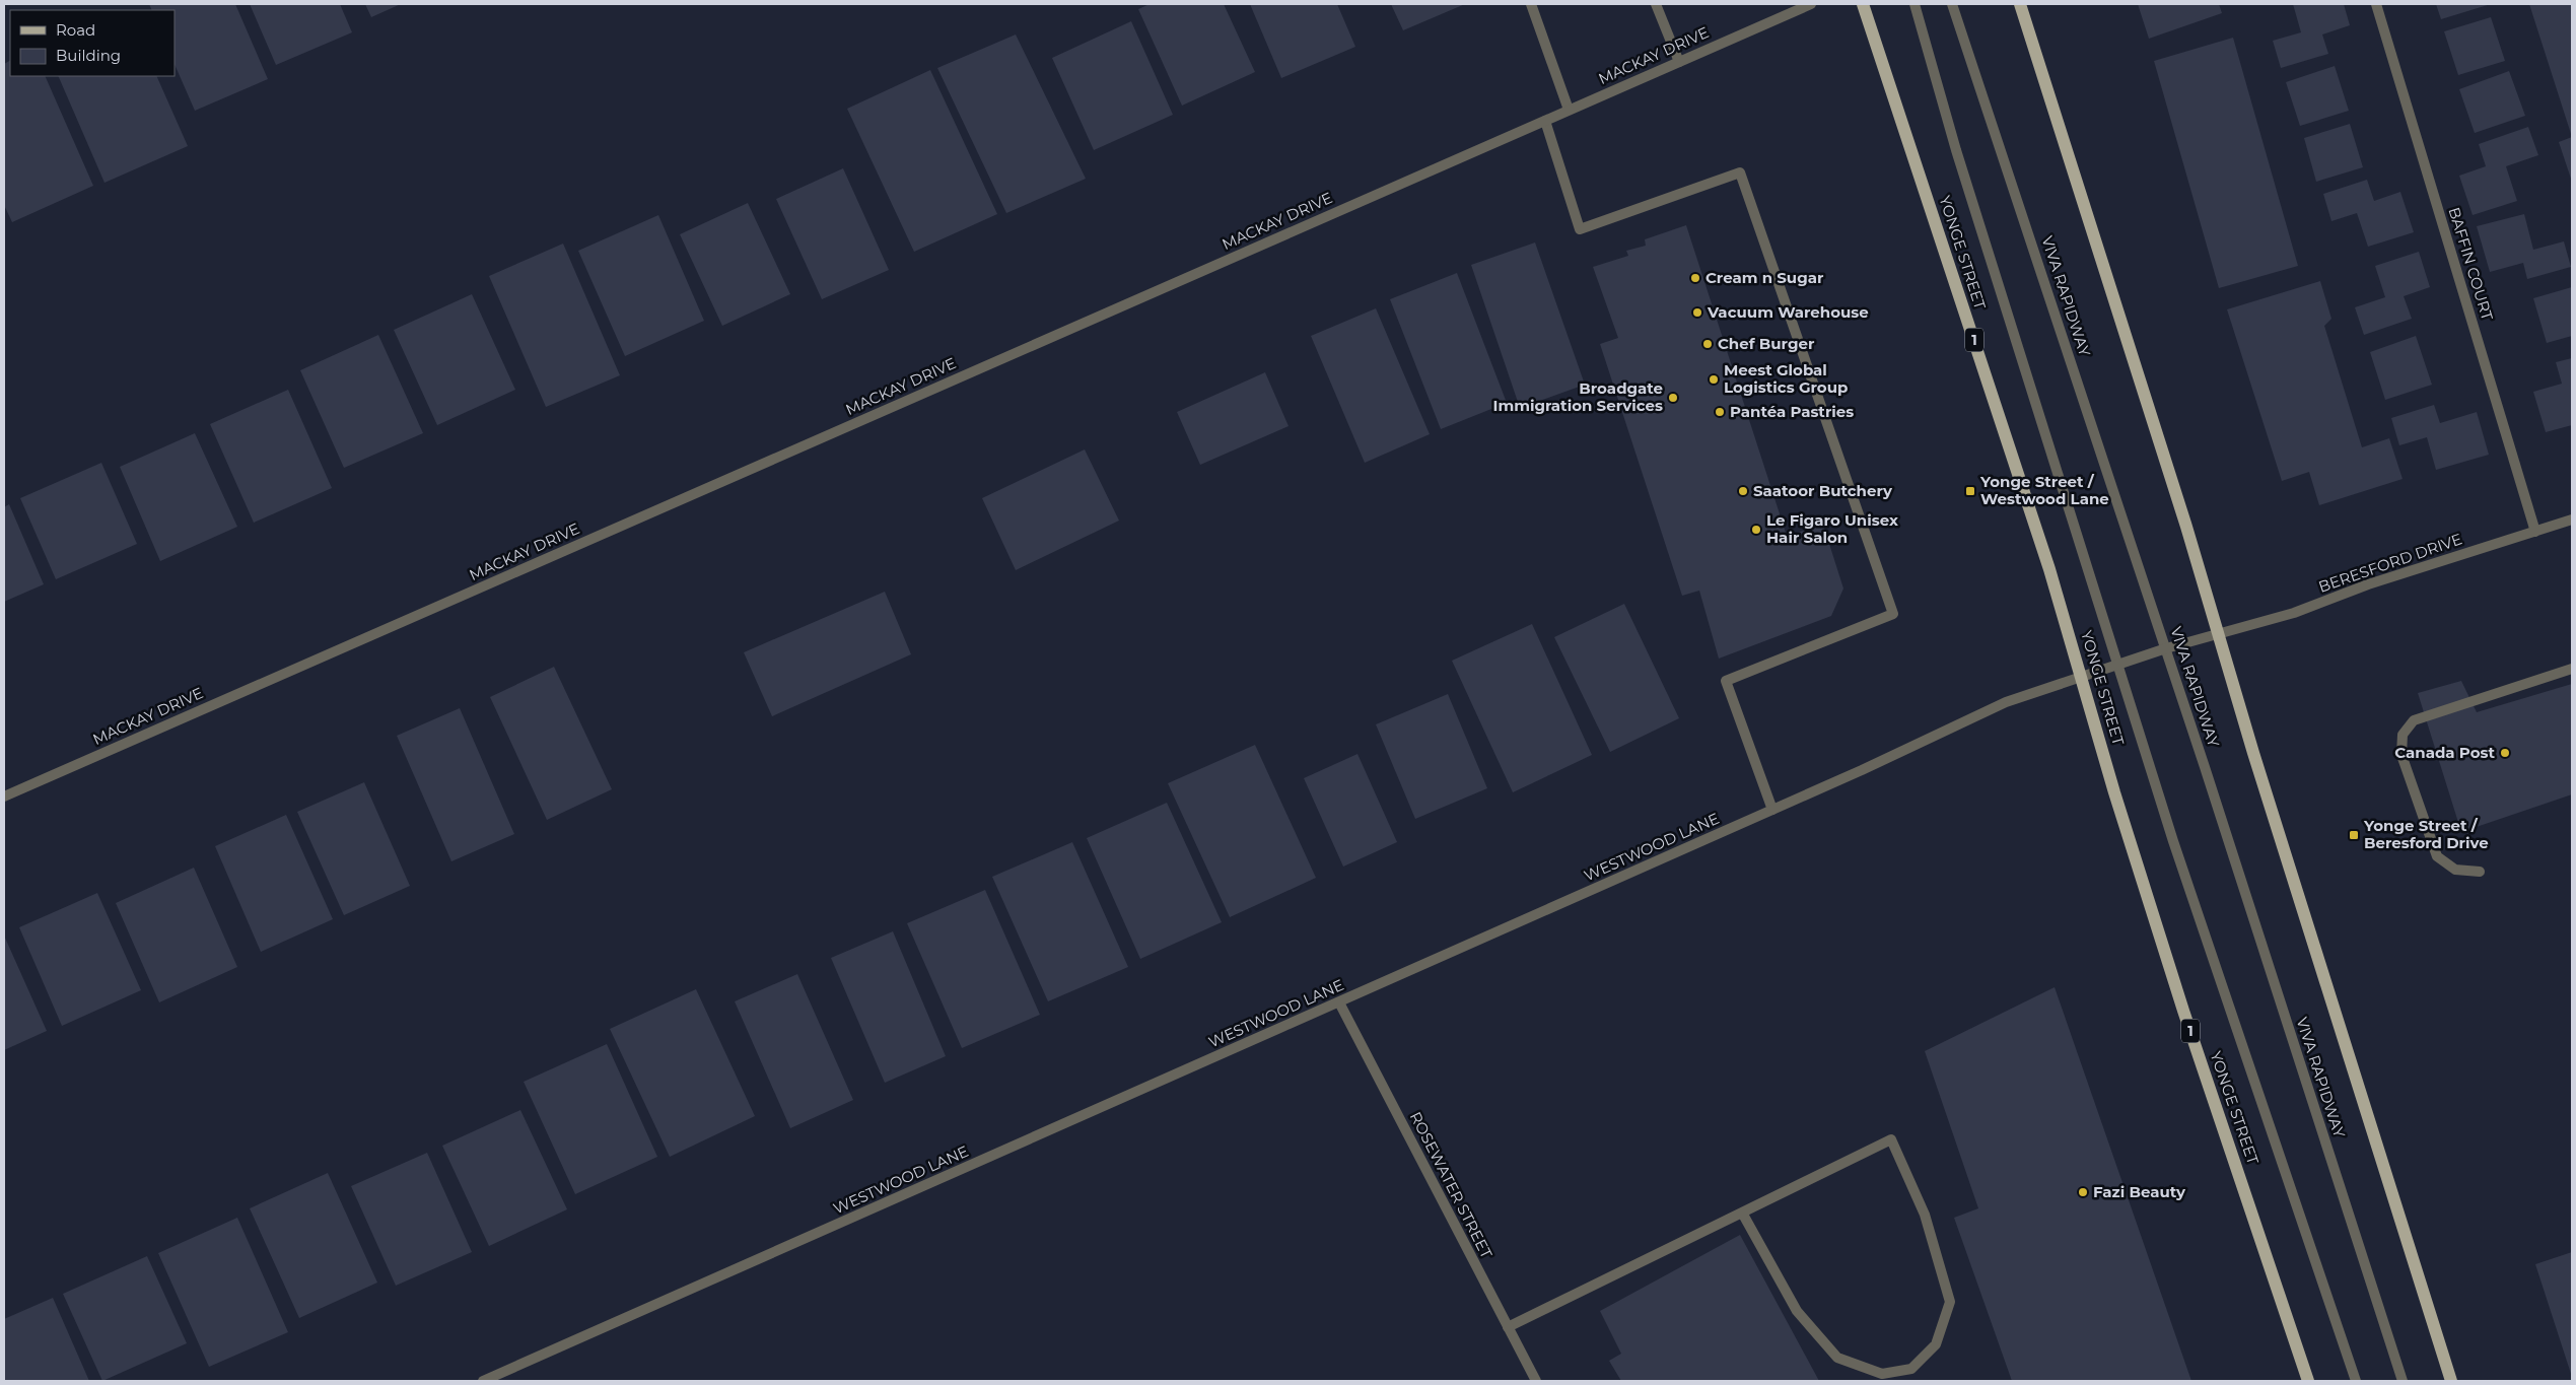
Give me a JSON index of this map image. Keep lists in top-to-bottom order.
{
  "streets": {
    "main road": ["YONGE STREET", "1"],
    "street": [
      "MACKAY DRIVE",
      "BAFFIN COURT",
      "VIVA RAPIDWAY",
      "BERESFORD DRIVE",
      "WESTWOOD LANE",
      "ROSEWATER STREET"
    ]
  },
  "crossings": [
    ["YONGE STREET", "WESTWOOD LANE"],
    ["BAFFIN COURT", "BERESFORD DRIVE"],
    ["VIVA RAPIDWAY", "BERESFORD DRIVE"],
    ["VIVA RAPIDWAY", "WESTWOOD LANE"],
    ["BERESFORD DRIVE", "WESTWOOD LANE"],
    ["WESTWOOD LANE", "ROSEWATER STREET"]
  ],
  "places": {
    "other": [
      "Cream n Sugar",
      "Vacuum Warehouse",
      "Chef Burger",
      "Meest Global Logistics Group",
      "Broadgate Immigration Services",
      "Pantéa Pastries",
      "Saatoor Butchery",
      "Le Figaro Unisex Hair Salon",
      "Canada Post",
      "Fazi Beauty"
    ],
    "transit": ["Yonge Street / Westwood Lane", "Yonge Street / Beresford Drive"]
  },
  "legend": ["Road", "Building"]
}
